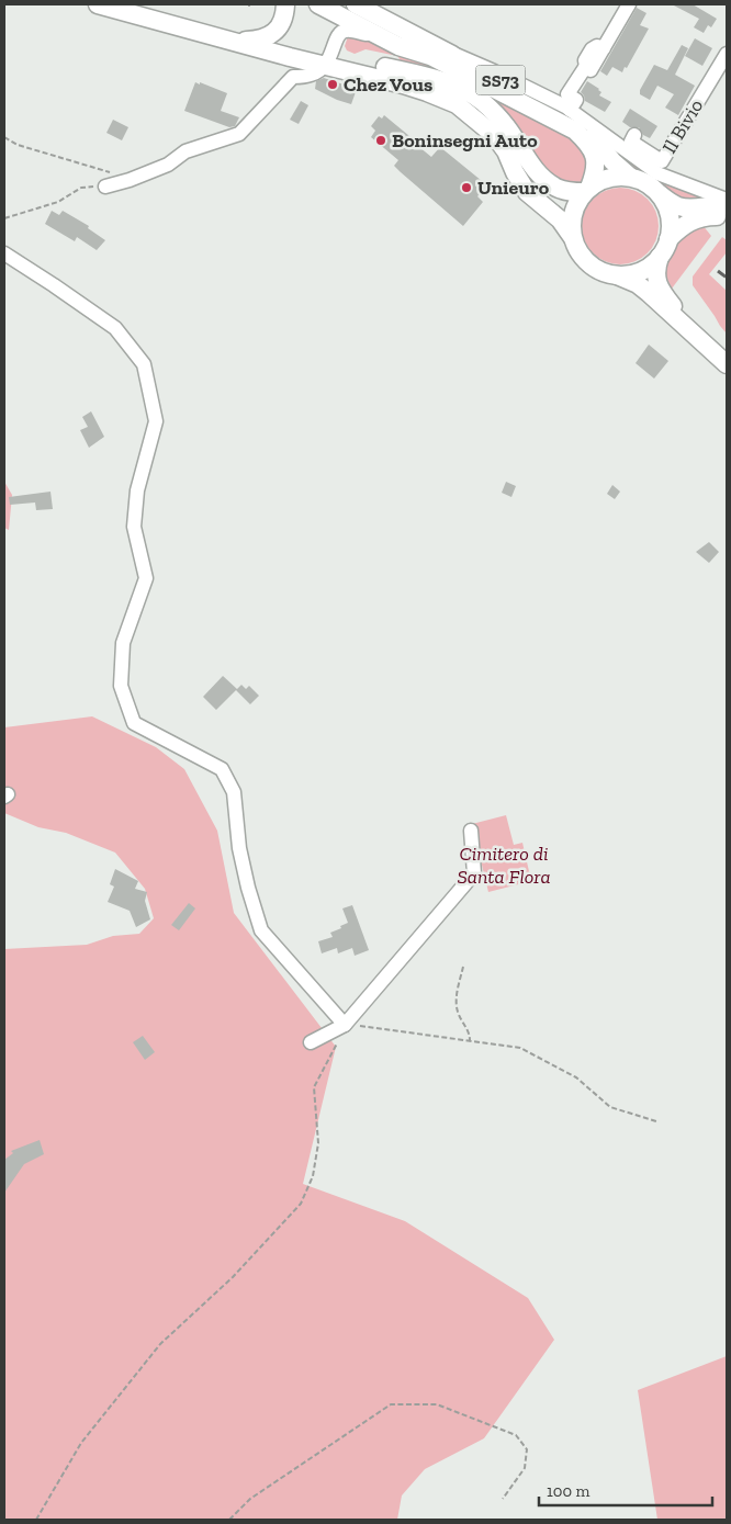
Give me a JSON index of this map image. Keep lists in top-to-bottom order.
{
  "streets": {
    "main road": ["SS73"],
    "street": ["Il Bivio"]
  },
  "parks": ["Cimitero di Santa Flora"],
  "places": ["Chez Vous", "Boninsegni Auto", "Unieuro"],
  "scale_bar": "100 m"
}
